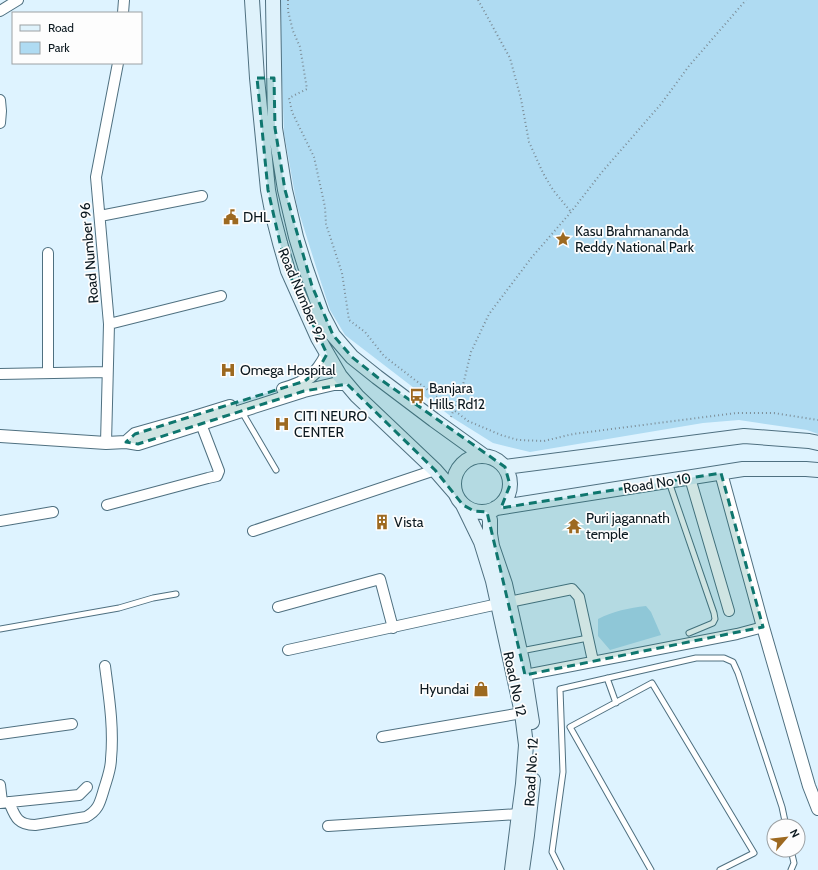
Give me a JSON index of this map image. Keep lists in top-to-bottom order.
{
  "streets": {
    "main road": [
      "Road Number 92",
      "Road No 10",
      "Road No 12",
      "Road No. 12"
    ],
    "street": ["Road Number 96"]
  },
  "crossings": [
    ["Road Number 92", "Road No 10"],
    ["Road Number 92", "Road No 12"],
    ["Road Number 92", "Road No. 12"],
    ["Road No 10", "Road No 12"],
    ["Road No 10", "Road No. 12"],
    ["Road No 12", "Road No. 12"]
  ],
  "places": {
    "public building": ["DHL"],
    "place": ["Kasu Brahmananda Reddy National Park"],
    "hospital": ["Omega Hospital", "CITI NEURO CENTER"],
    "bus stop": ["Banjara Hills Rd12"],
    "building": ["Vista"],
    "temple": ["Puri jagannath temple"],
    "shop": ["Hyundai"]
  },
  "legend": ["Road", "Park"],
  "north": "top right"
}
